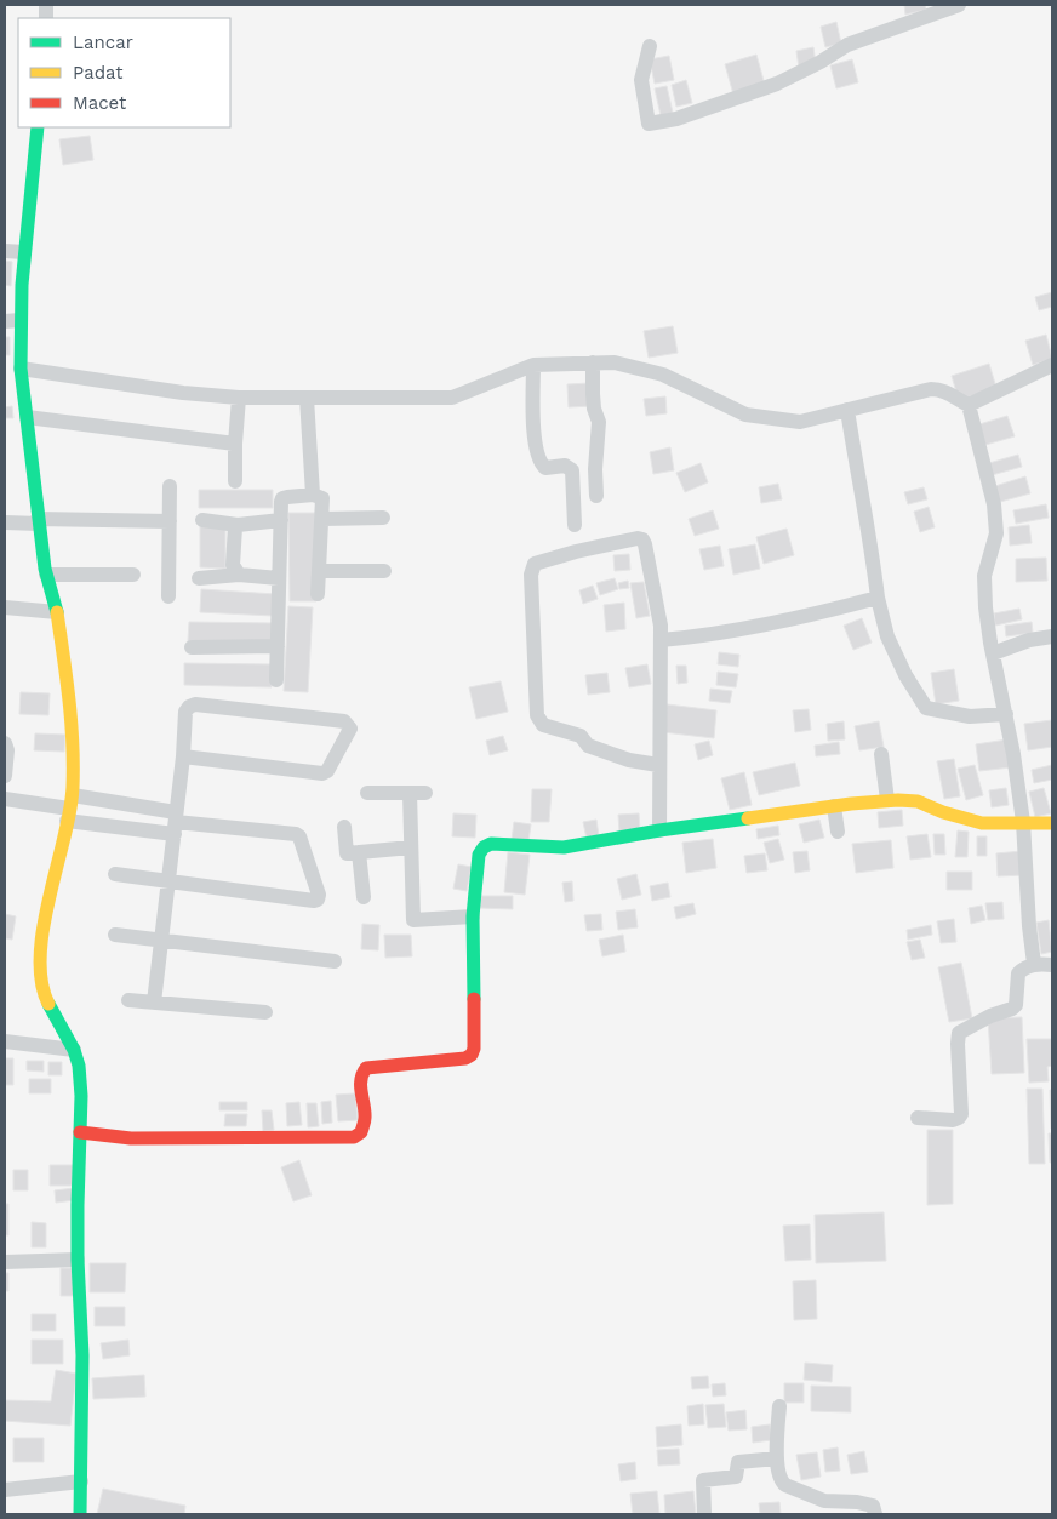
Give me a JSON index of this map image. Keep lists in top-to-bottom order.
{
  "legend": ["Lancar", "Padat", "Macet"]
}
